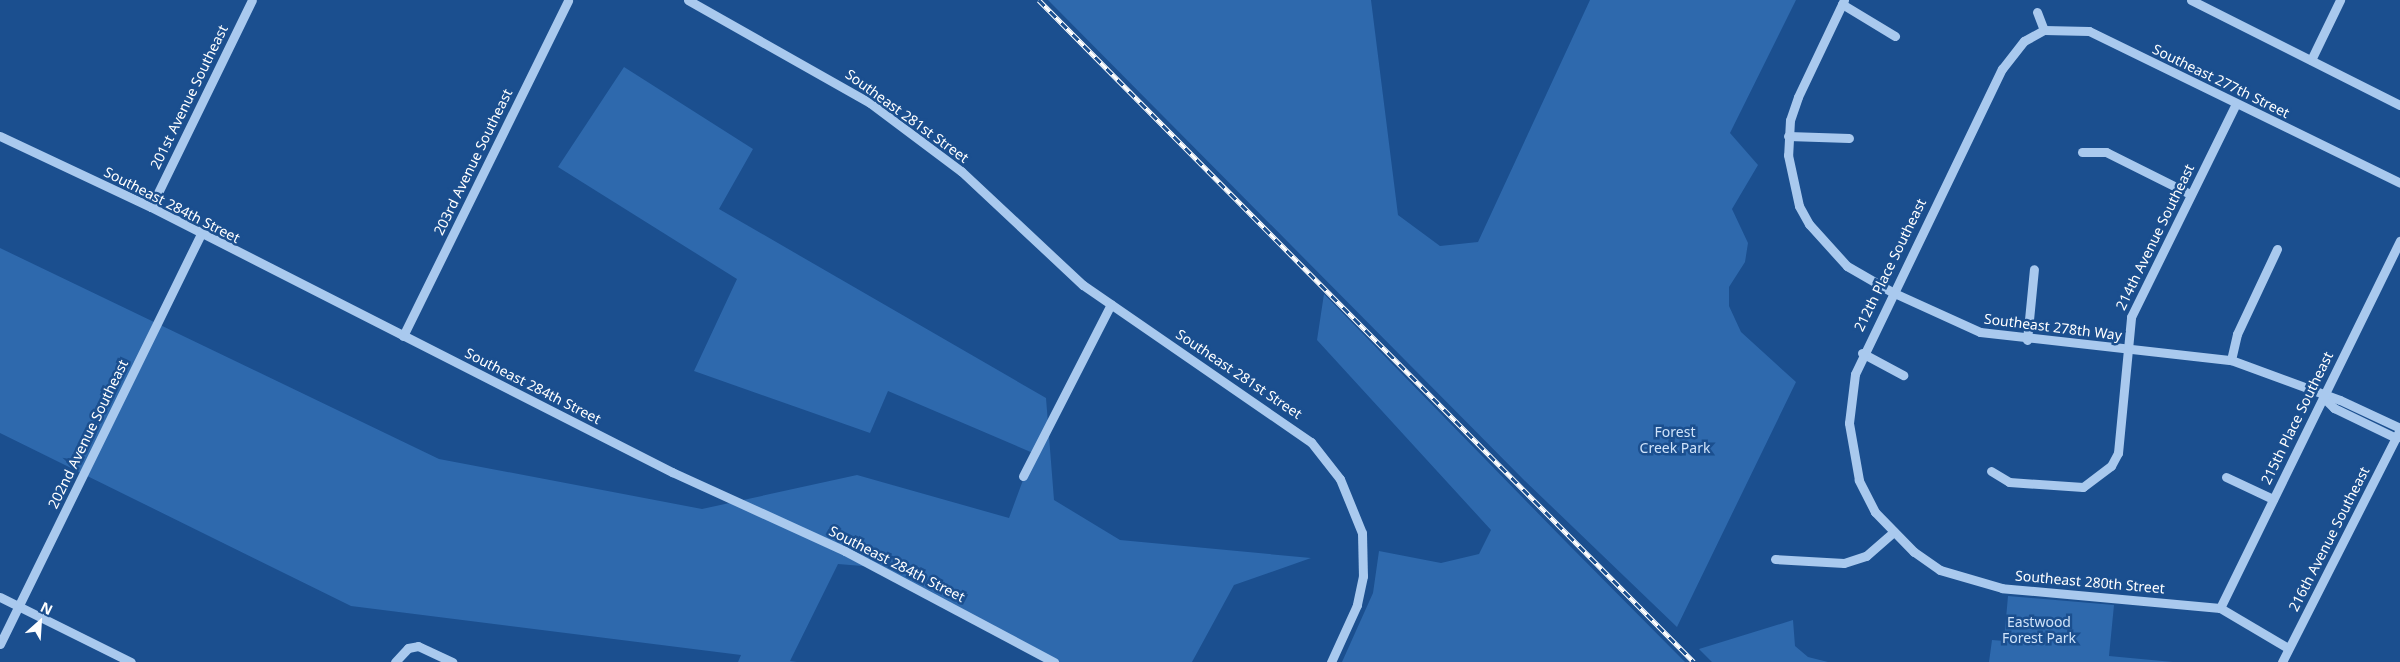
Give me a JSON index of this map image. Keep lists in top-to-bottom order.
{
  "streets": {
    "street": [
      "Southeast 277th Street",
      "201st Avenue Southeast",
      "Southeast 281st Street",
      "203rd Avenue Southeast",
      "Southeast 284th Street",
      "214th Avenue Southeast",
      "212th Place Southeast",
      "Southeast 278th Way",
      "215th Place Southeast",
      "202nd Avenue Southeast",
      "216th Avenue Southeast",
      "Southeast 280th Street"
    ]
  },
  "crossings": [
    ["Southeast 277th Street", "214th Avenue Southeast"],
    ["Southeast 277th Street", "212th Place Southeast"],
    ["201st Avenue Southeast", "Southeast 284th Street"],
    ["203rd Avenue Southeast", "Southeast 284th Street"],
    ["Southeast 284th Street", "202nd Avenue Southeast"],
    ["214th Avenue Southeast", "Southeast 278th Way"],
    ["212th Place Southeast", "Southeast 278th Way"],
    ["212th Place Southeast", "Southeast 280th Street"],
    ["Southeast 278th Way", "215th Place Southeast"],
    ["Southeast 278th Way", "216th Avenue Southeast"],
    ["215th Place Southeast", "Southeast 280th Street"],
    ["216th Avenue Southeast", "Southeast 280th Street"]
  ],
  "parks": ["Forest Creek Park", "Eastwood Forest Park"],
  "north": "top right"
}
